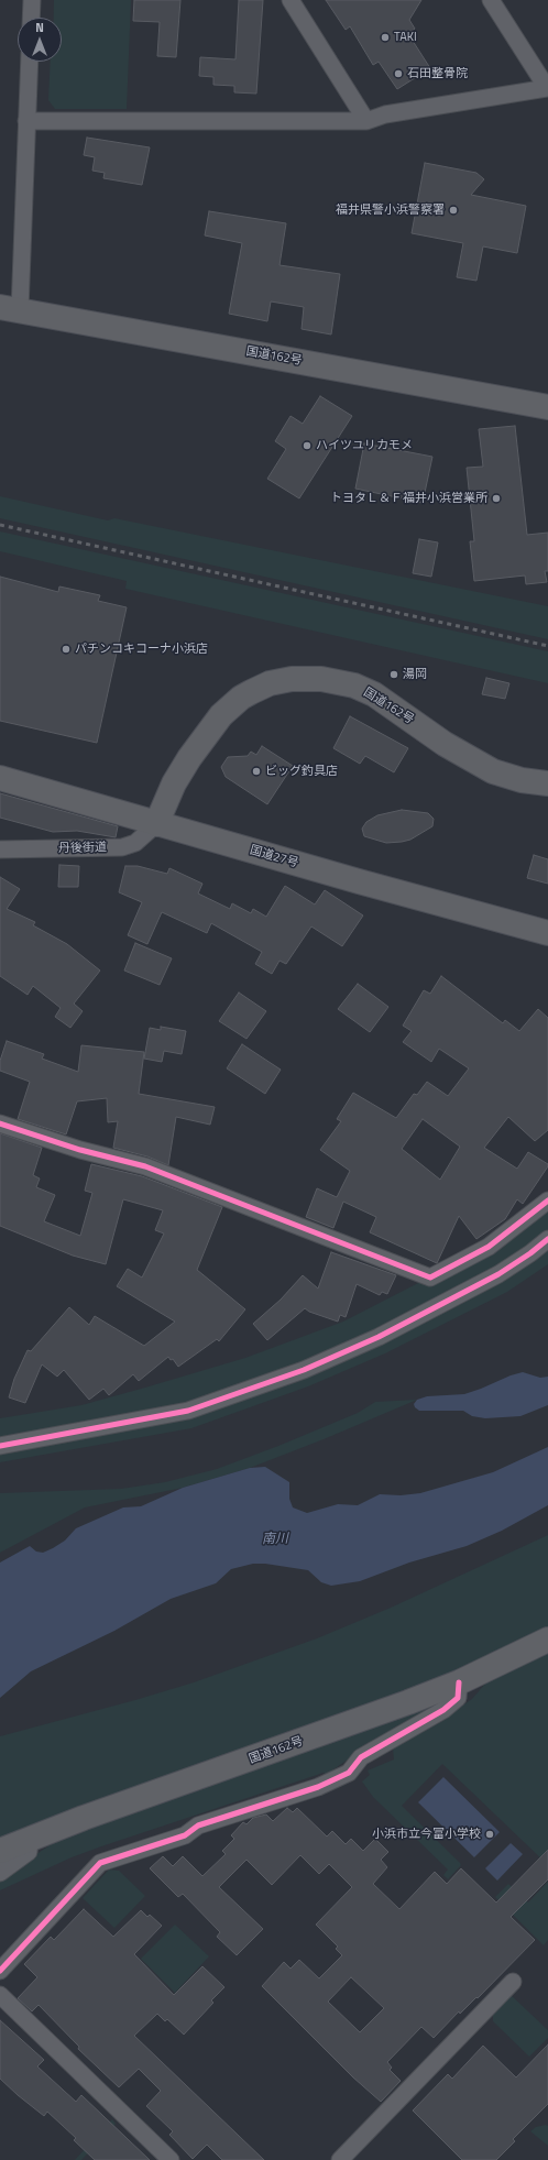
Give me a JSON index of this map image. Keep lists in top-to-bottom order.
{
  "streets": {
    "highway": ["国道162号", "国道27号"],
    "street": ["丹後街道"]
  },
  "crossings": [
    ["国道162号", "丹後街道"],
    ["国道162号", "国道27号"],
    ["丹後街道", "国道27号"]
  ],
  "water": ["南川"],
  "places": [
    "TAKI",
    "石田整骨院",
    "福井県警小浜警察署",
    "ハイツユリカモメ",
    "トヨタＬ＆Ｆ福井小浜営業所",
    "パチンコキコーナ小浜店",
    "湯岡",
    "ビッグ釣具店",
    "小浜市立今富小学校"
  ],
  "north": "top"
}
